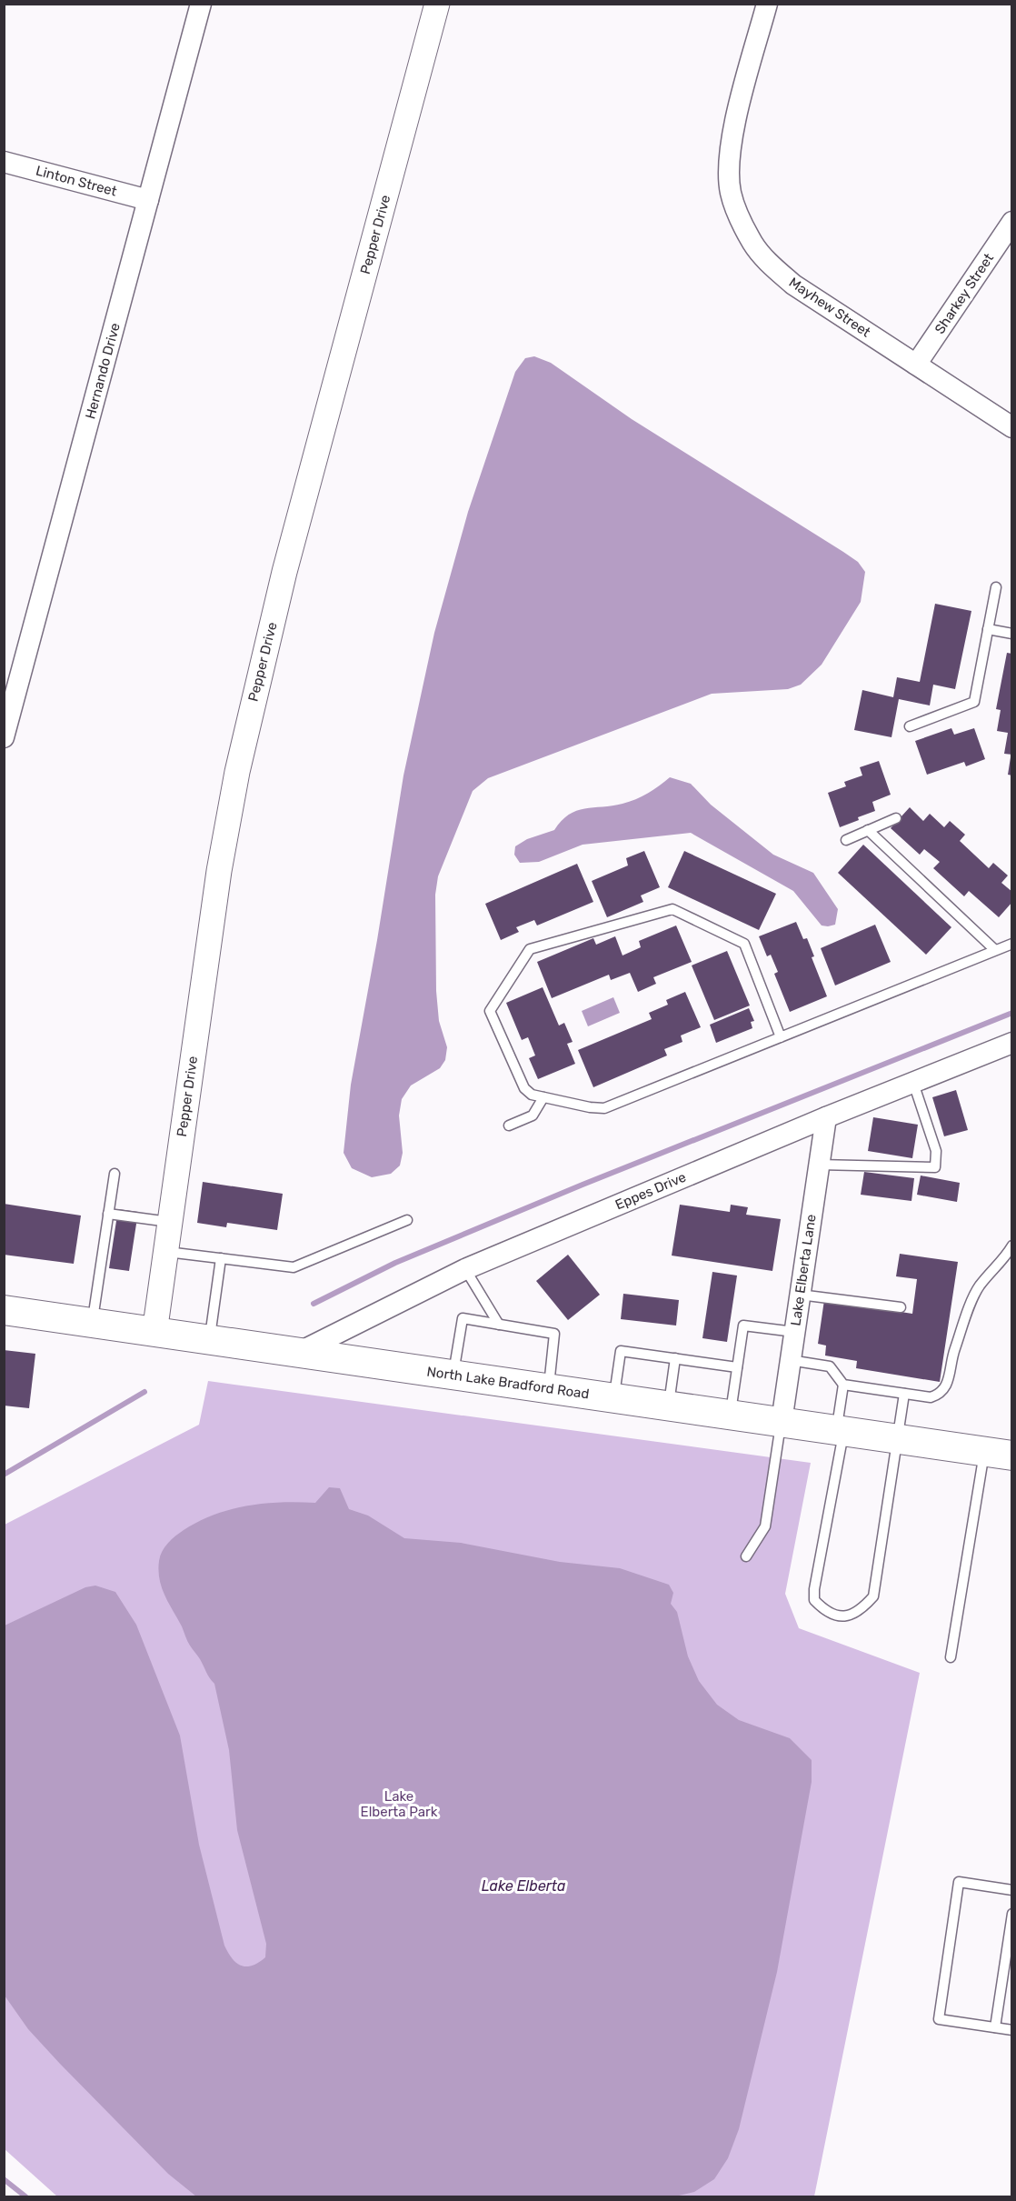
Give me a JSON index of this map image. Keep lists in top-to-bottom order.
{
  "streets": {
    "main road": ["North Lake Bradford Road"],
    "street": [
      "Linton Street",
      "Pepper Drive",
      "Sharkey Street",
      "Mayhew Street",
      "Hernando Drive",
      "Eppes Drive",
      "Lake Elberta Lane"
    ]
  },
  "crossings": [
    ["Linton Street", "Hernando Drive"],
    ["Pepper Drive", "North Lake Bradford Road"],
    ["Sharkey Street", "Mayhew Street"],
    ["Eppes Drive", "Lake Elberta Lane"],
    ["Eppes Drive", "North Lake Bradford Road"],
    ["Lake Elberta Lane", "North Lake Bradford Road"]
  ],
  "water": ["Lake Elberta"],
  "parks": ["Lake Elberta Park"]
}
